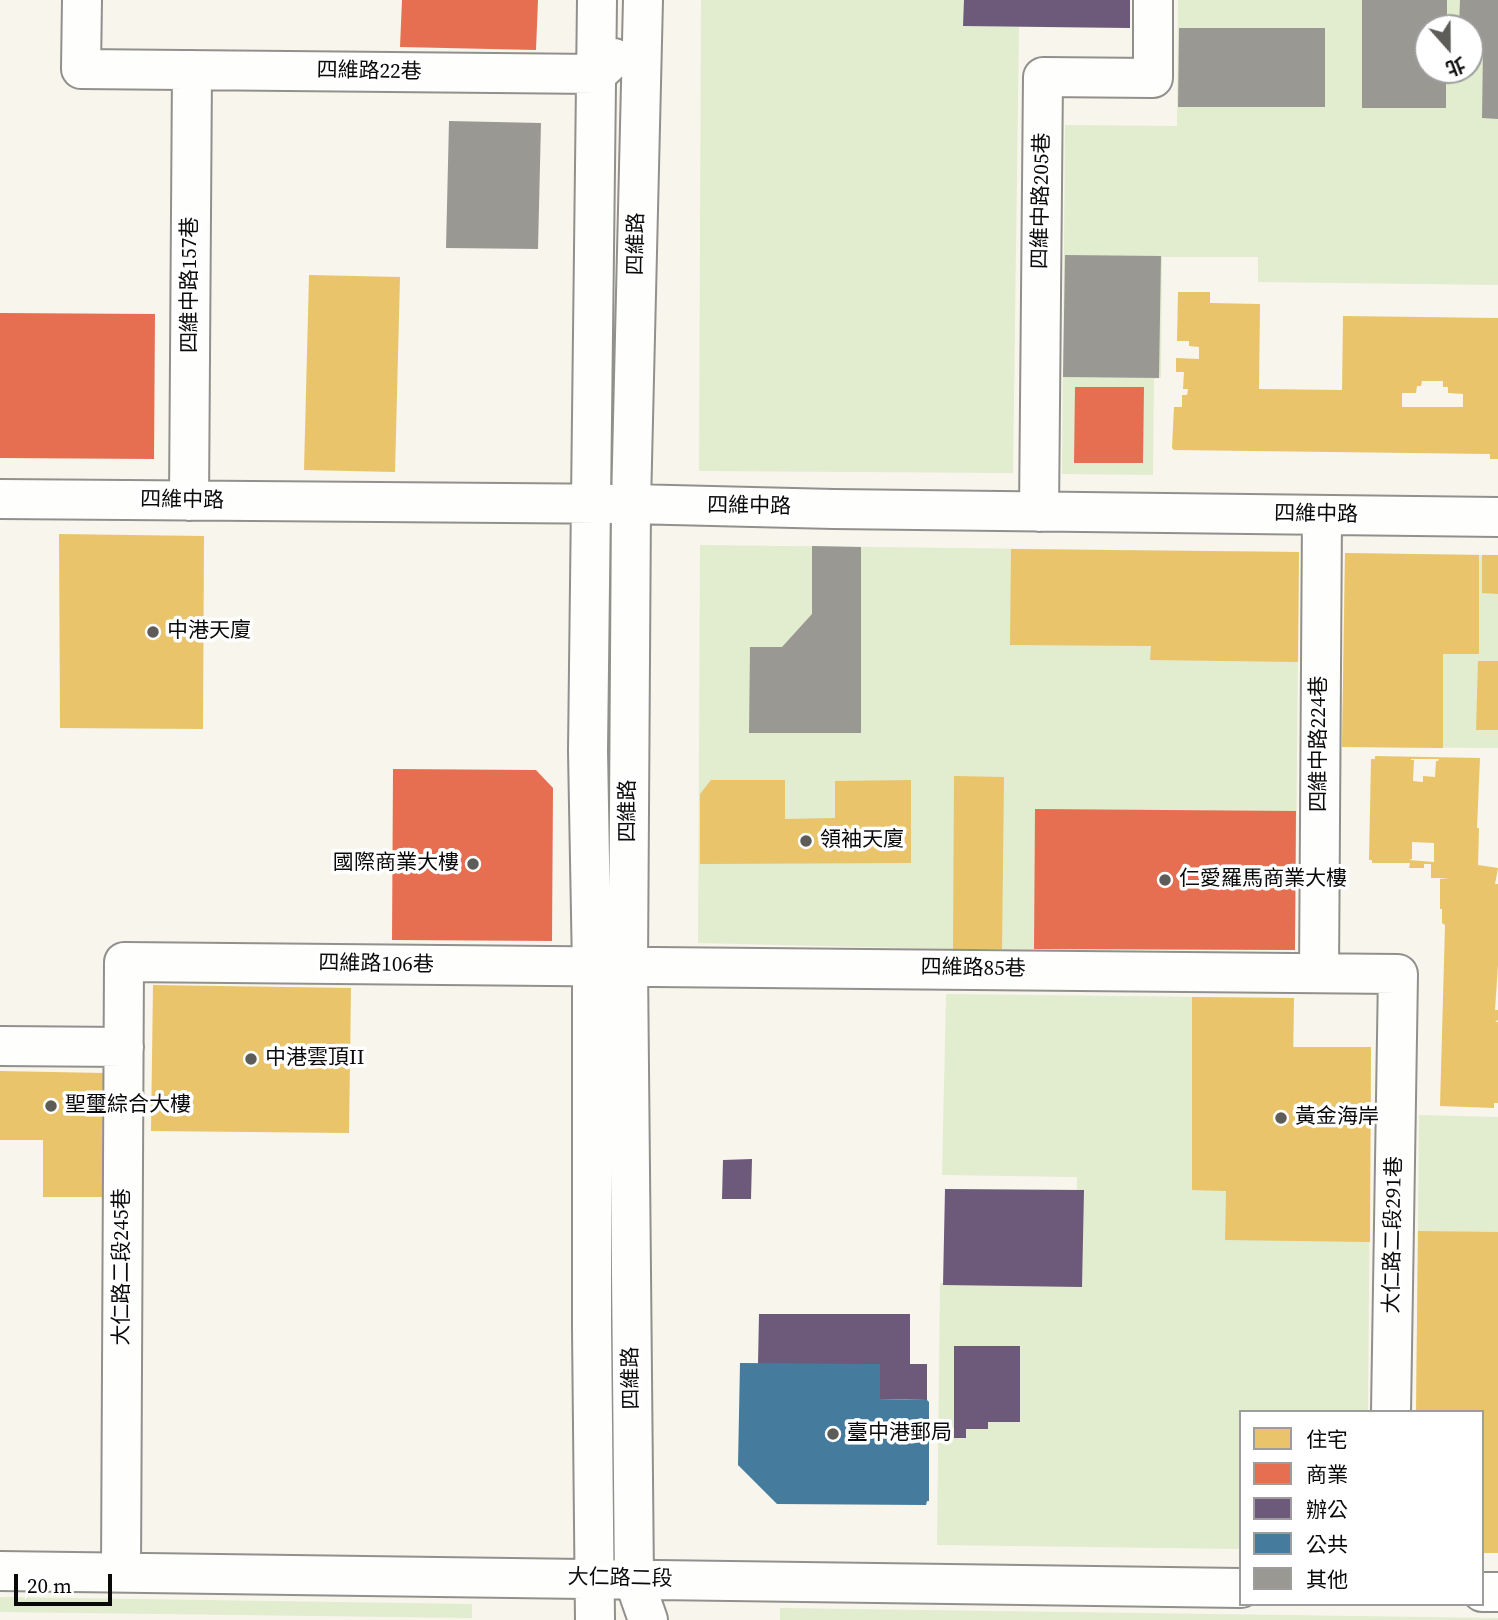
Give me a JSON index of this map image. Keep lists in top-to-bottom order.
{
  "streets": {
    "street": [
      "四維路22巷",
      "四維中路205巷",
      "四維路",
      "四維中路157巷",
      "四維中路",
      "四維中路224巷",
      "四維路106巷",
      "四維路85巷",
      "大仁路二段291巷",
      "大仁路二段245巷",
      "大仁路二段"
    ]
  },
  "crossings": [
    ["四維路22巷", "四維路"],
    ["四維路22巷", "四維中路157巷"],
    ["四維中路205巷", "四維中路"],
    ["四維路", "四維中路"],
    ["四維路", "四維路106巷"],
    ["四維路", "四維路85巷"],
    ["四維路", "大仁路二段"],
    ["四維中路157巷", "四維中路"],
    ["四維中路", "四維中路224巷"],
    ["四維中路224巷", "四維路85巷"],
    ["四維路106巷", "四維路85巷"],
    ["四維路106巷", "大仁路二段245巷"],
    ["四維路85巷", "大仁路二段291巷"],
    ["大仁路二段245巷", "大仁路二段"]
  ],
  "places": [
    "中港天廈",
    "領袖天廈",
    "國際商業大樓",
    "仁愛羅馬商業大樓",
    "中港雲頂II",
    "聖璽綜合大樓",
    "黃金海岸",
    "臺中港郵局"
  ],
  "legend": [
    "住宅",
    "商業",
    "辦公",
    "公共",
    "其他"
  ],
  "scale_bar": "20 m",
  "north": "bottom"
}
